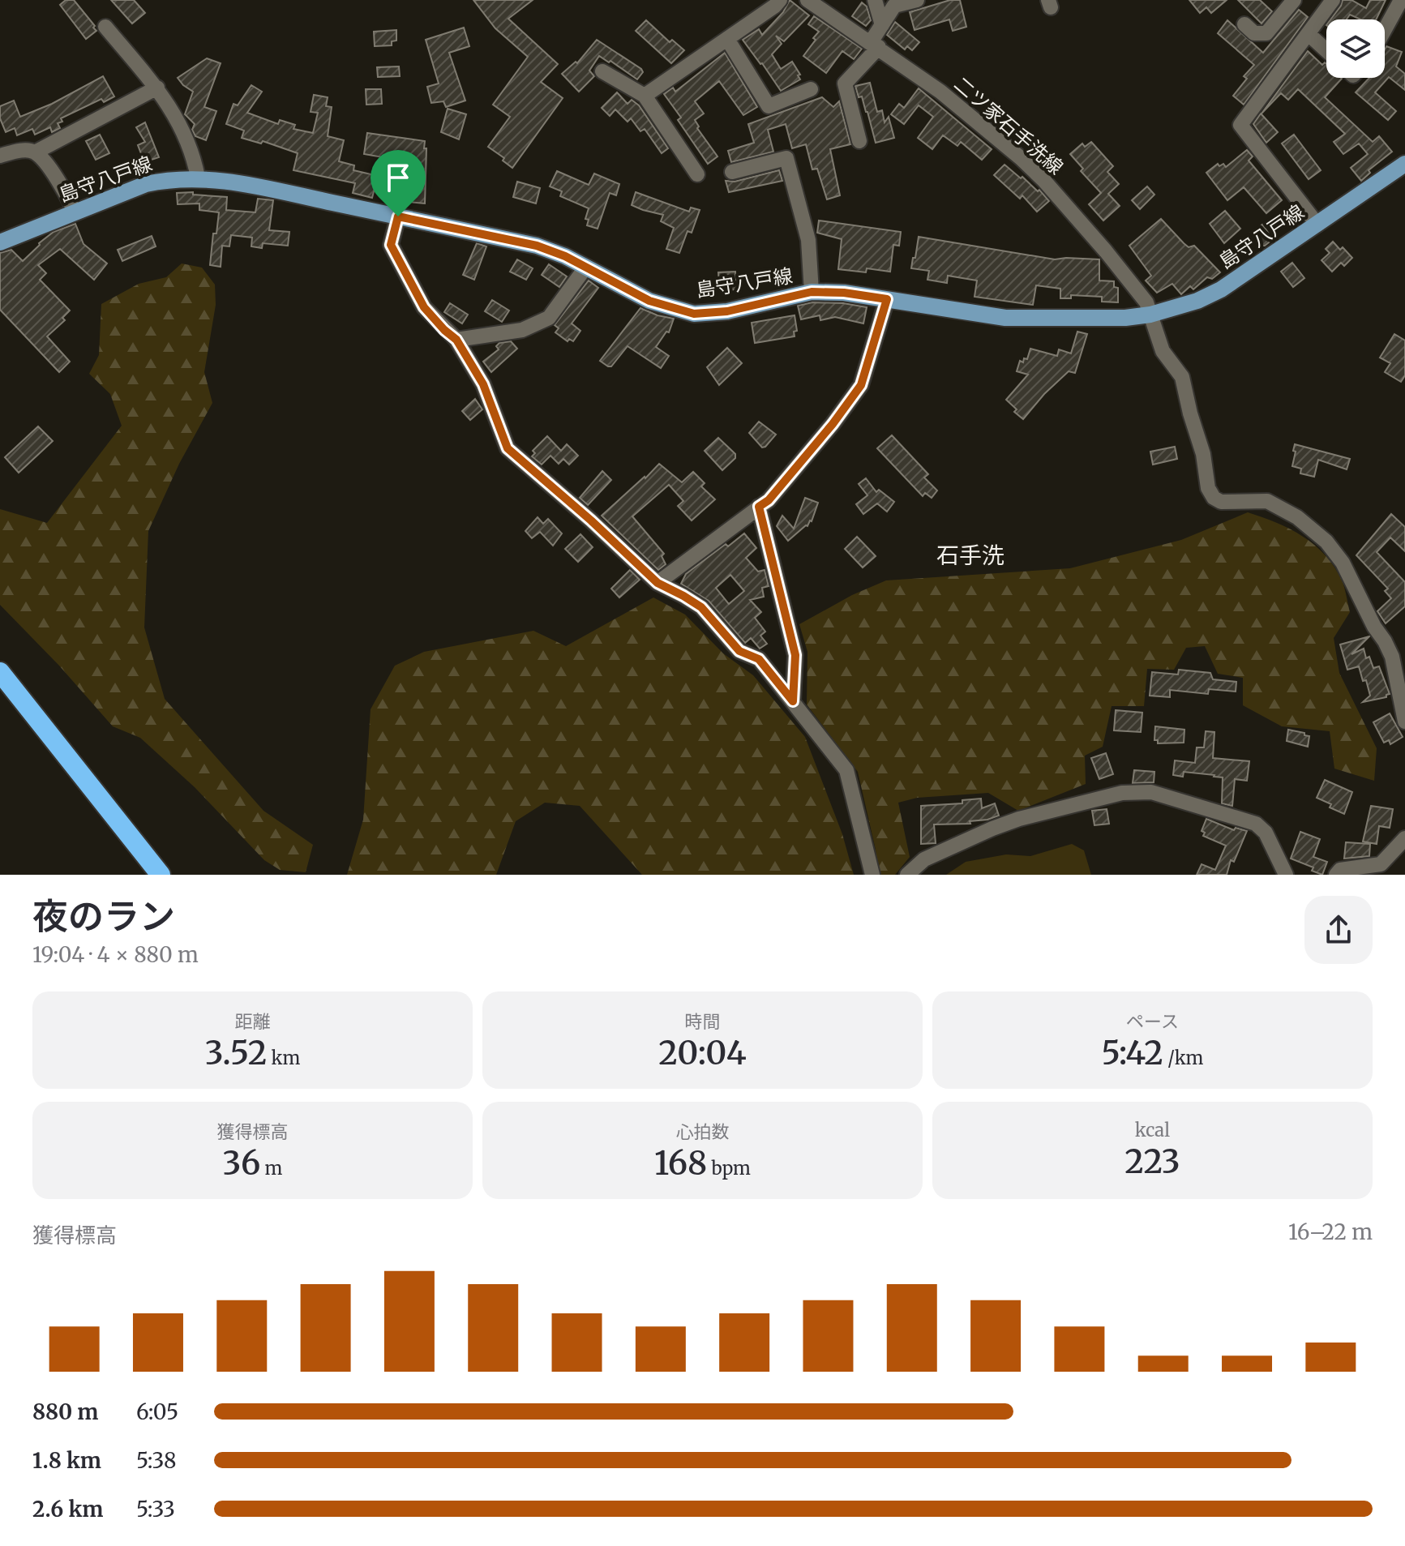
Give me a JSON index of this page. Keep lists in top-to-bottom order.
{
  "streets": {
    "main road": ["島守八戸線"],
    "street": ["二ツ家石手洗線"]
  },
  "crossings": [
    ["二ツ家石手洗線", "島守八戸線"]
  ],
  "districts": ["石手洗"],
  "page": {
    "heading": ["夜のラン", "19:04 · 4 × 880 m"],
    "stats": [
      ["距離", "3.52 km"],
      ["時間", "20:04"],
      ["ペース", "5:42 /km"],
      ["獲得標高", "36 m"],
      ["心拍数", "168 bpm"],
      ["kcal", "223"]
    ],
    "chart": ["獲得標高", "16–22 m"],
    "list": [
      {
        "name": "880 m",
        "note": "6:05"
      },
      {
        "name": "1.8 km",
        "note": "5:38"
      },
      {
        "name": "2.6 km",
        "note": "5:33"
      }
    ]
  }
}
